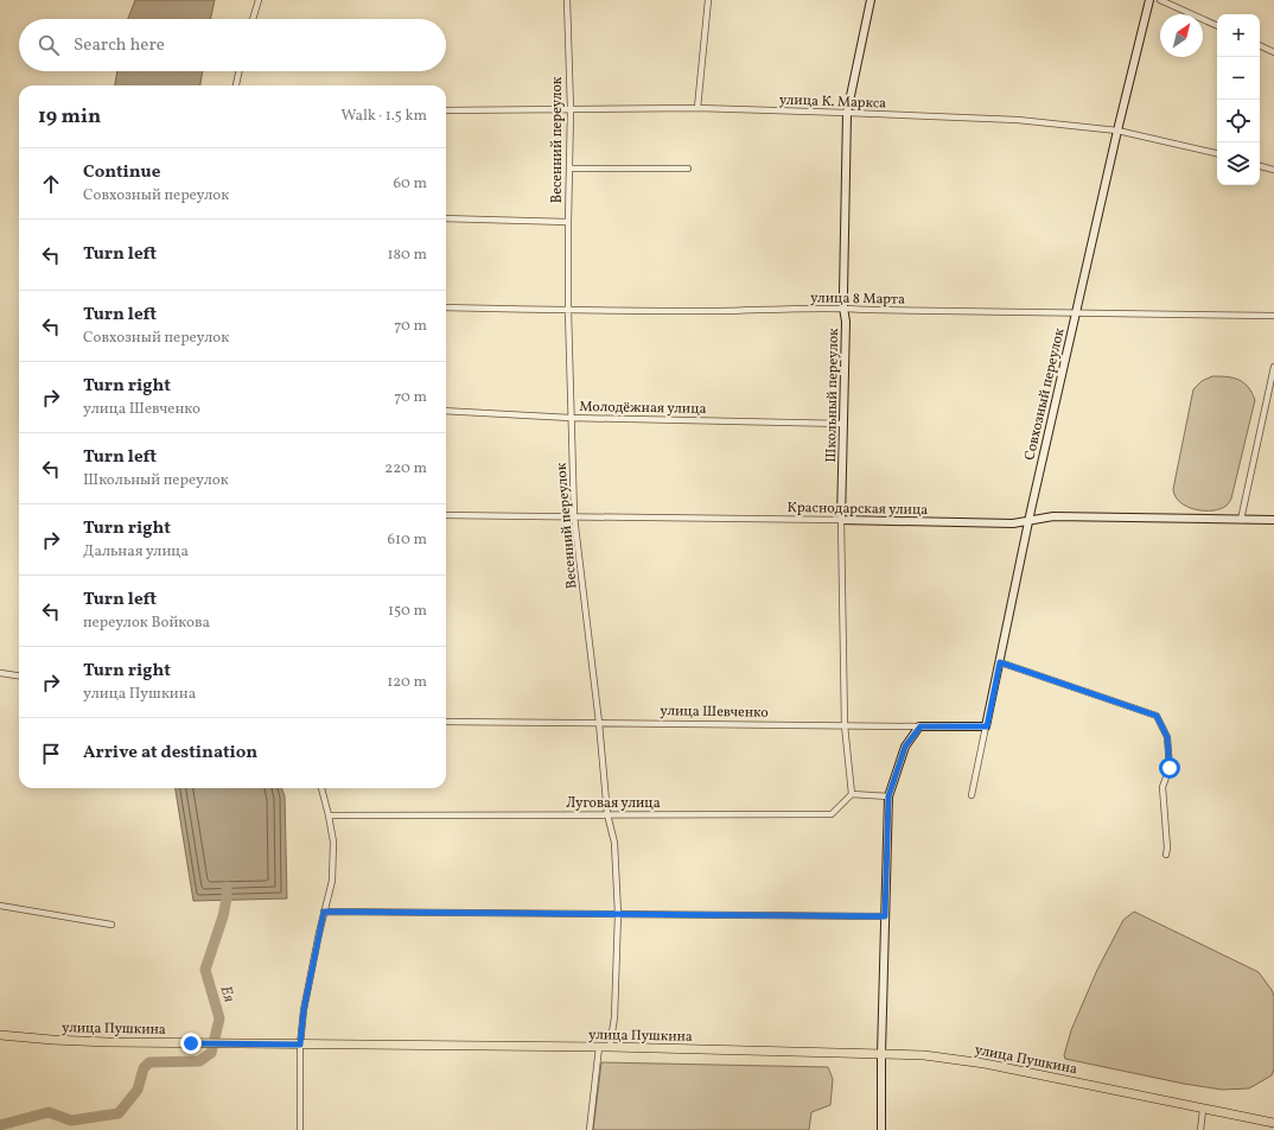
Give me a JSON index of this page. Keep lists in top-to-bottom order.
{
  "streets": {
    "main road": ["улица Пушкина"],
    "street": [
      "улица К. Маркса",
      "Весенний переулок",
      "улица 8 Марта",
      "Совхозный переулок",
      "Школьный переулок",
      "Молодёжная улица",
      "Краснодарская улица",
      "улица Шевченко",
      "Луговая улица"
    ]
  },
  "crossings": [
    ["улица К. Маркса", "Весенний переулок"],
    ["улица К. Маркса", "Совхозный переулок"],
    ["улица К. Маркса", "Школьный переулок"],
    ["Весенний переулок", "улица 8 Марта"],
    ["Весенний переулок", "Молодёжная улица"],
    ["Весенний переулок", "Краснодарская улица"],
    ["Весенний переулок", "улица Шевченко"],
    ["Весенний переулок", "Луговая улица"],
    ["Весенний переулок", "улица Пушкина"],
    ["улица 8 Марта", "Совхозный переулок"],
    ["улица 8 Марта", "Школьный переулок"],
    ["Совхозный переулок", "Краснодарская улица"],
    ["Совхозный переулок", "улица Шевченко"],
    ["Школьный переулок", "Молодёжная улица"],
    ["Школьный переулок", "Краснодарская улица"],
    ["Школьный переулок", "улица Шевченко"],
    ["Школьный переулок", "Луговая улица"]
  ],
  "water": ["Ея"],
  "north": "top right",
  "page": {
    "map_buttons": ["+", "−"],
    "search": "Search here",
    "heading": ["19 min", "Walk · 1.5 km"],
    "list": [
      ["Continue", "Совхозный переулок", "60 m"],
      ["Turn left", "180 m"],
      ["Turn left", "Совхозный переулок", "70 m"],
      ["Turn right", "улица Шевченко", "70 m"],
      ["Turn left", "Школьный переулок", "220 m"],
      ["Turn right", "Дальная улица", "610 m"],
      ["Turn left", "переулок Войкова", "150 m"],
      ["Turn right", "улица Пушкина", "120 m"],
      "Arrive at destination"
    ]
  }
}
